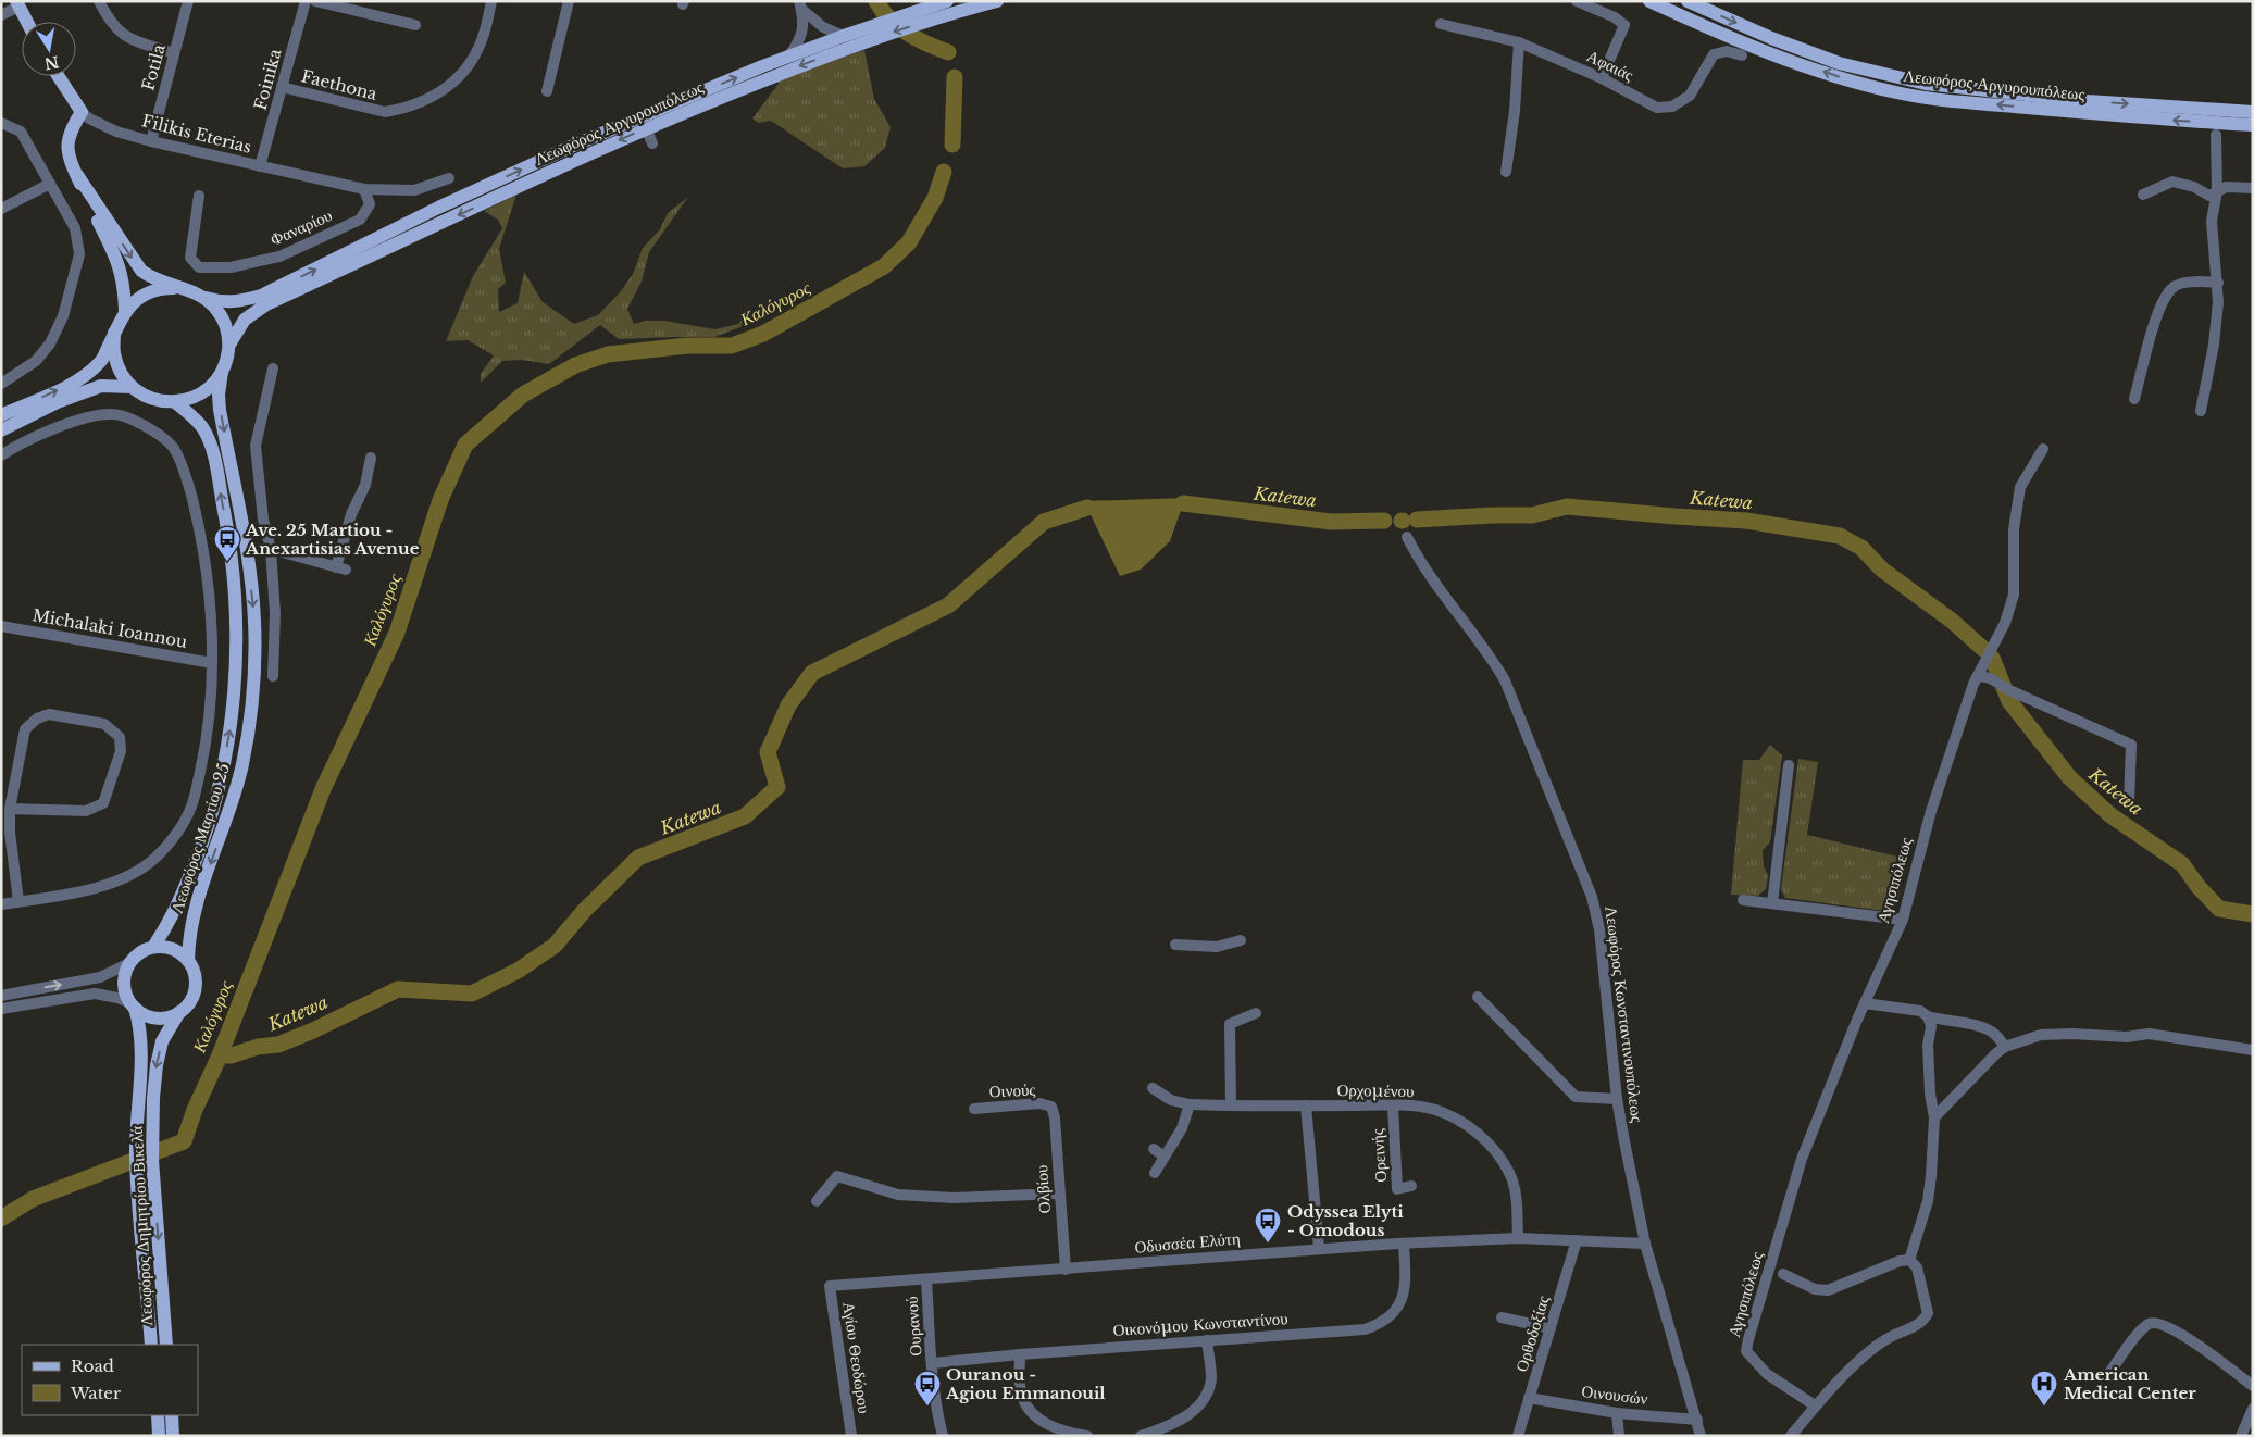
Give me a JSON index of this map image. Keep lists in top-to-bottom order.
{
  "streets": {
    "main road": [
      "Λεωφόρος Αργυρουπόλεως",
      "Filikis Eterias",
      "Λεωφόρος Μαρτίου 25",
      "Λεωφόρος Δημητρίου Βικελά"
    ],
    "street": [
      "Αφαιάς",
      "Fotila",
      "Foinika",
      "Faethona",
      "Φαναρίου",
      "Michalaki Ioannou",
      "Αγησιπόλεως",
      "Λεωφόρος Κωνσταντινουπόλεως",
      "Οινούς",
      "Ορχομένου",
      "Ορεινής",
      "Ολβίου",
      "Οδυσσέα Ελύτη",
      "Οικονόμου Κωνσταντίνου",
      "Ουρανού",
      "Ορθοδοξίας",
      "Αγίου Θεοδώρου",
      "Οινουσών"
    ]
  },
  "crossings": [
    ["Fotila", "Filikis Eterias"],
    ["Foinika", "Faethona"],
    ["Foinika", "Filikis Eterias"],
    ["Filikis Eterias", "Φαναρίου"],
    ["Λεωφόρος Μαρτίου 25", "Λεωφόρος Δημητρίου Βικελά"],
    ["Λεωφόρος Κωνσταντινουπόλεως", "Οδυσσέα Ελύτη"],
    ["Λεωφόρος Κωνσταντινουπόλεως", "Οινουσών"],
    ["Οινούς", "Ολβίου"],
    ["Ορχομένου", "Ορεινής"],
    ["Ορχομένου", "Οδυσσέα Ελύτη"],
    ["Ολβίου", "Οδυσσέα Ελύτη"],
    ["Οδυσσέα Ελύτη", "Οικονόμου Κωνσταντίνου"],
    ["Οδυσσέα Ελύτη", "Ουρανού"],
    ["Οδυσσέα Ελύτη", "Ορθοδοξίας"],
    ["Οδυσσέα Ελύτη", "Αγίου Θεοδώρου"],
    ["Οικονόμου Κωνσταντίνου", "Ουρανού"],
    ["Ορθοδοξίας", "Οινουσών"]
  ],
  "water": ["Καλόγυρος", "Katewa"],
  "places": {
    "bus stop": ["Ave. 25 Martiou - Anexartisias Avenue", "Odyssea Elyti - Omodous", "Ouranou - Agiou Emmanouil"],
    "hospital": ["American Medical Center"]
  },
  "legend": ["Road", "Water"],
  "north": "bottom"
}
